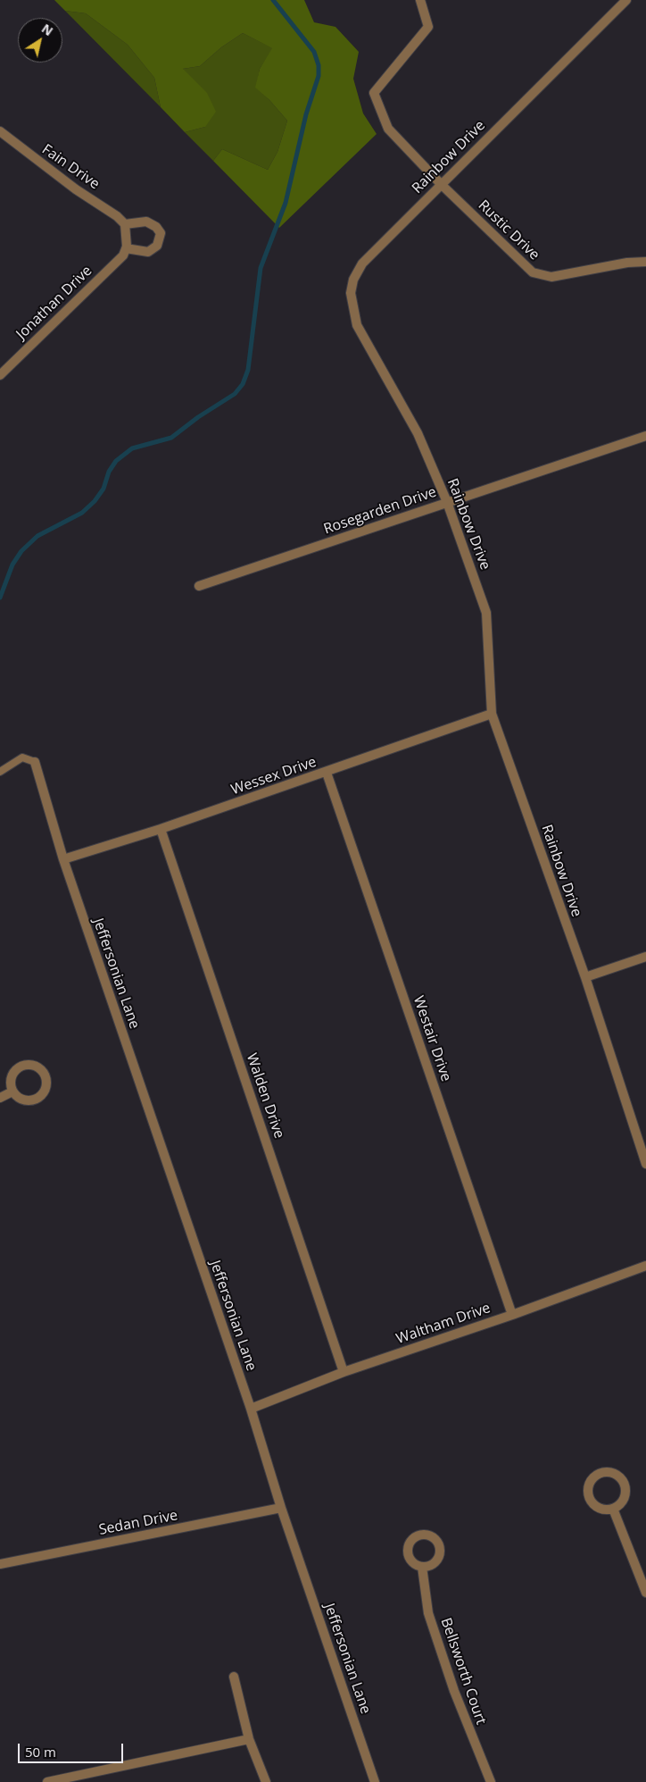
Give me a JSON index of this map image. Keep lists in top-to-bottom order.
{
  "streets": {
    "street": [
      "Rainbow Drive",
      "Fain Drive",
      "Rustic Drive",
      "Jonathan Drive",
      "Rosegarden Drive",
      "Wessex Drive",
      "Jeffersonian Lane",
      "Westair Drive",
      "Walden Drive",
      "Waltham Drive",
      "Sedan Drive",
      "Bellsworth Court"
    ]
  },
  "crossings": [
    ["Rainbow Drive", "Rustic Drive"],
    ["Rainbow Drive", "Rosegarden Drive"],
    ["Rainbow Drive", "Wessex Drive"],
    ["Fain Drive", "Jonathan Drive"],
    ["Wessex Drive", "Jeffersonian Lane"],
    ["Wessex Drive", "Westair Drive"],
    ["Wessex Drive", "Walden Drive"],
    ["Jeffersonian Lane", "Waltham Drive"],
    ["Jeffersonian Lane", "Sedan Drive"],
    ["Westair Drive", "Waltham Drive"],
    ["Walden Drive", "Waltham Drive"]
  ],
  "scale_bar": "50 m",
  "north": "top right"
}
